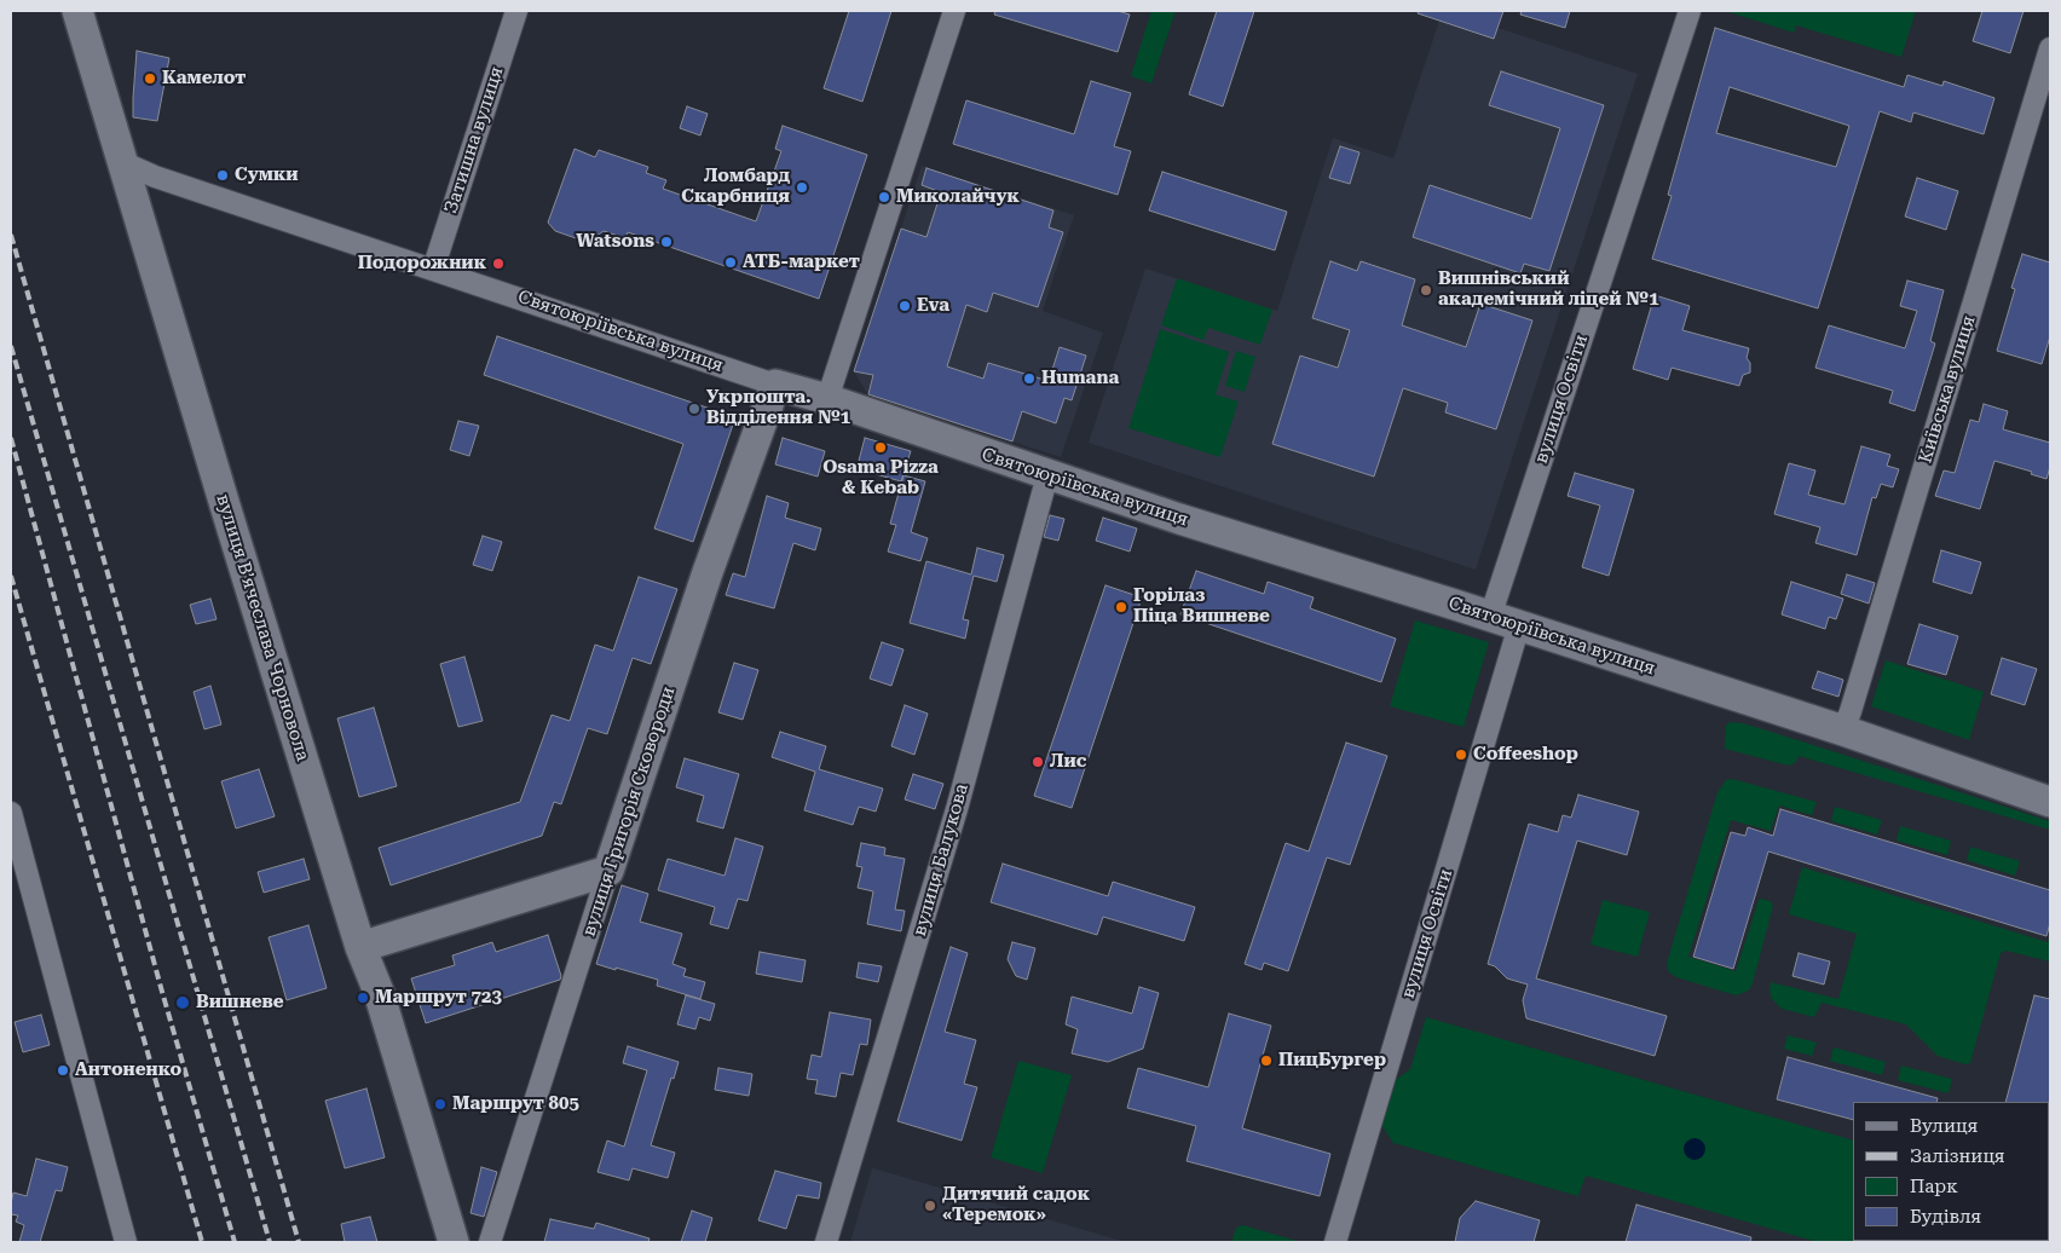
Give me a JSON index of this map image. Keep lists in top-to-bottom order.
{
  "streets": {
    "street": [
      "Затишна вулиця",
      "Святоюріївська вулиця",
      "Київська вулиця",
      "вулиця Освіти",
      "вулиця Вʼячеслава Чорновола",
      "вулиця Григорія Сковороди",
      "вулиця Балукова"
    ]
  },
  "crossings": [
    ["Затишна вулиця", "Святоюріївська вулиця"],
    ["Святоюріївська вулиця", "Київська вулиця"],
    ["Святоюріївська вулиця", "вулиця Освіти"],
    ["Святоюріївська вулиця", "вулиця Вʼячеслава Чорновола"],
    ["Святоюріївська вулиця", "вулиця Григорія Сковороди"],
    ["Святоюріївська вулиця", "вулиця Балукова"]
  ],
  "places": [
    "Камелот",
    "Сумки",
    "Ломбард Скарбниця",
    "Миколайчук",
    "Watsons",
    "АТБ-маркет",
    "Подорожник",
    "Вишнівський академічний ліцей №1",
    "Eva",
    "Humana",
    "Укрпошта. Відділення №1",
    "Osama Pizza & Kebab",
    "Горілаз Піца Вишневе",
    "Coffeeshop",
    "Лис",
    "Маршрут 723",
    "Вишневе",
    "ПицБургер",
    "Антоненко",
    "Маршрут 805",
    "Дитячий садок «Теремок»"
  ],
  "legend": [
    "Вулиця",
    "Залізниця",
    "Парк",
    "Будівля"
  ]
}
